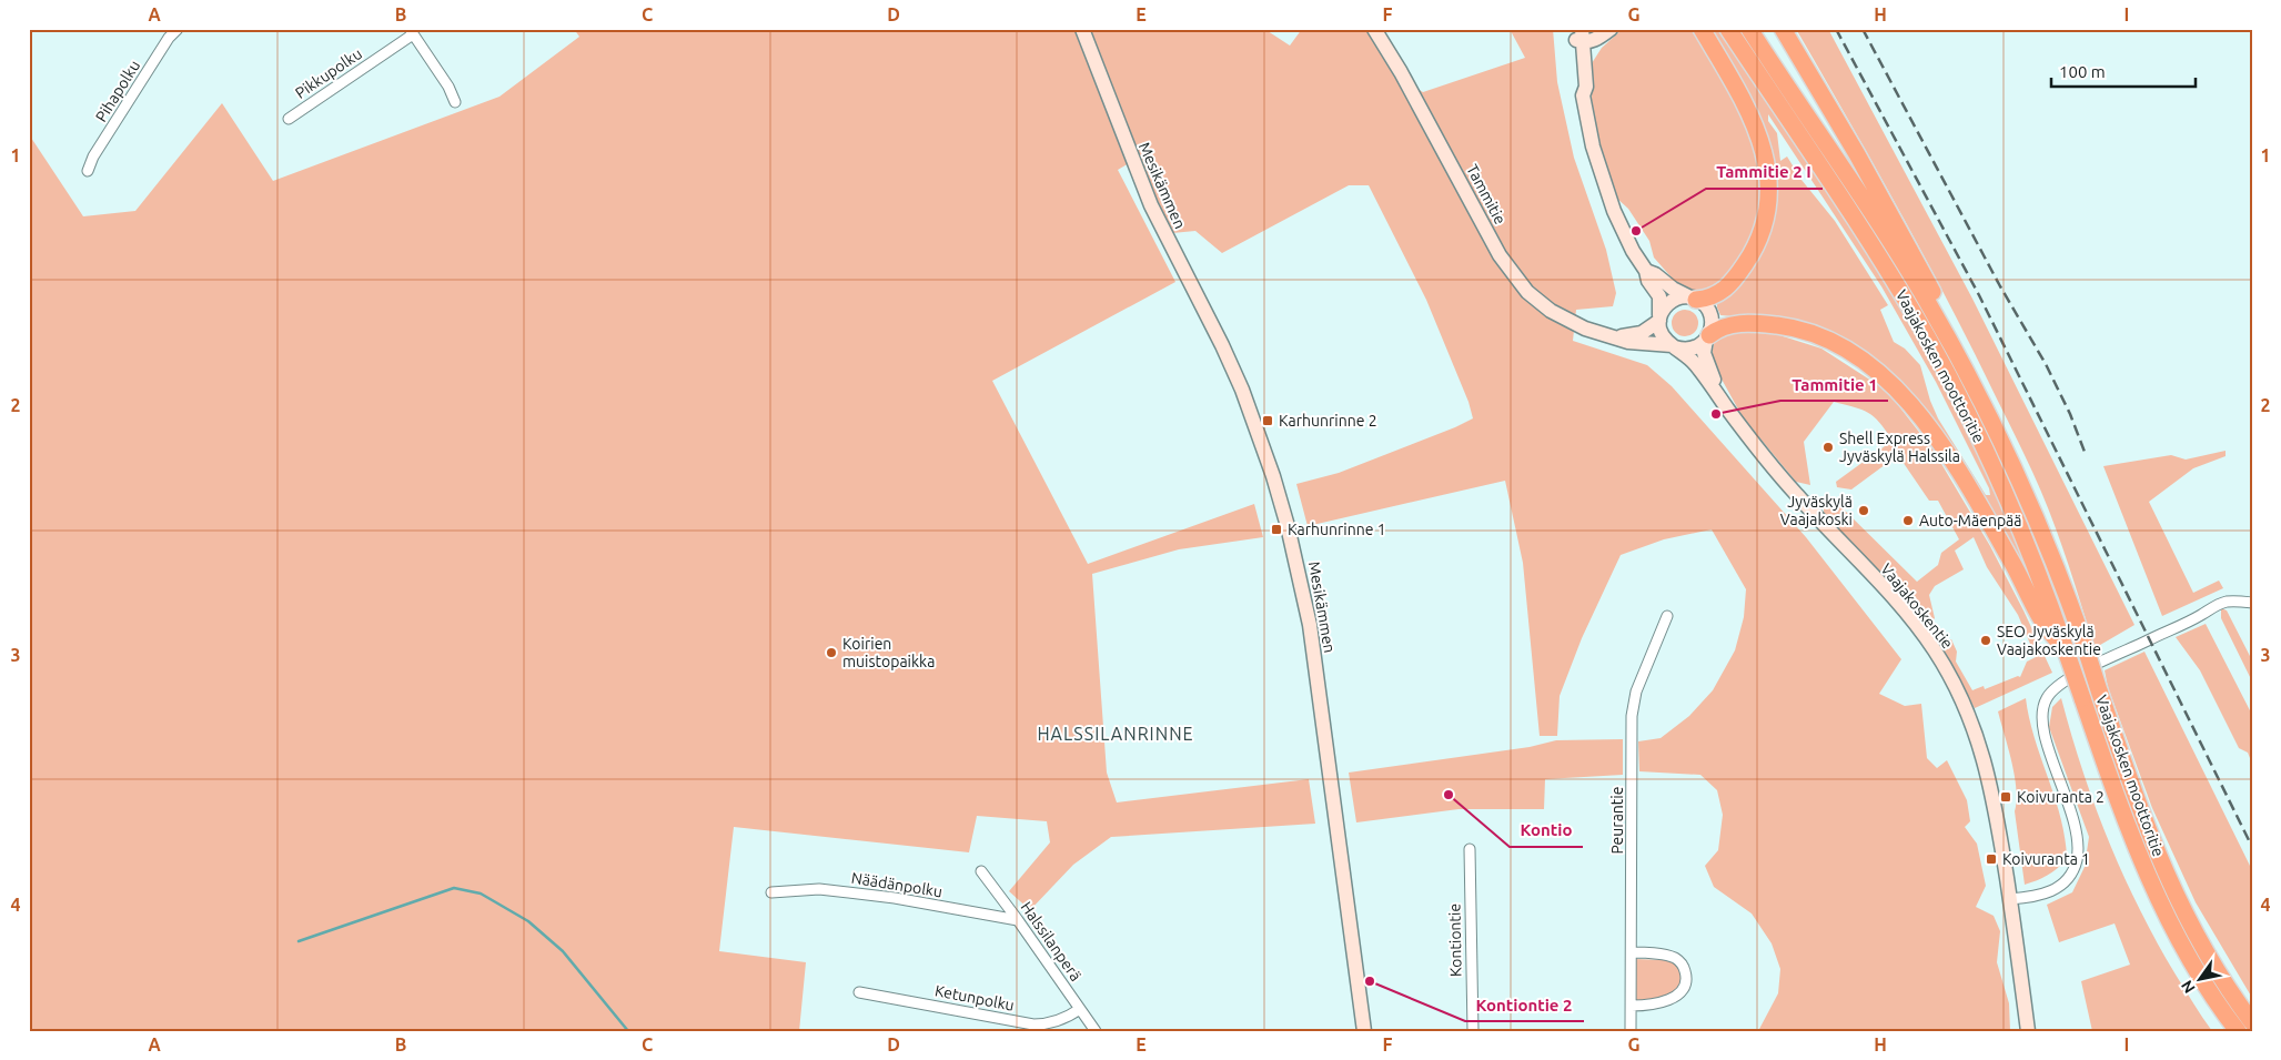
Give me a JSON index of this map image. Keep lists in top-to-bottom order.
{
  "streets": {
    "highway": ["Vaajakosken moottoritie"],
    "street": [
      "Pikkupolku",
      "Pihapolku",
      "Mesikämmen",
      "Tammitie",
      "Vaajakoskentie",
      "Peurantie",
      "Näädänpolku",
      "Kontiontie",
      "Halssilanperä",
      "Ketunpolku"
    ]
  },
  "crossings": [
    ["Tammitie", "Vaajakoskentie"],
    ["Näädänpolku", "Halssilanperä"],
    ["Halssilanperä", "Ketunpolku"]
  ],
  "districts": ["HALSSILANRINNE"],
  "places": {
    "other": [
      "Tammitie 2 I",
      "Tammitie 1",
      "Shell Express Jyväskylä Halssila",
      "Jyväskylä Vaajakoski",
      "Auto-Mäenpää",
      "SEO Jyväskylä Vaajakoskentie",
      "Koirien muistopaikka",
      "Kontio",
      "Kontiontie 2"
    ],
    "transit": [
      "Karhunrinne 2",
      "Karhunrinne 1",
      "Koivuranta 2",
      "Koivuranta 1"
    ]
  },
  "scale_bar": "100 m",
  "north": "bottom left",
  "grid": {
    "columns": [
      "A",
      "B",
      "C",
      "D",
      "E",
      "F",
      "G",
      "H",
      "I"
    ],
    "rows": [
      "1",
      "2",
      "3",
      "4"
    ]
  }
}
